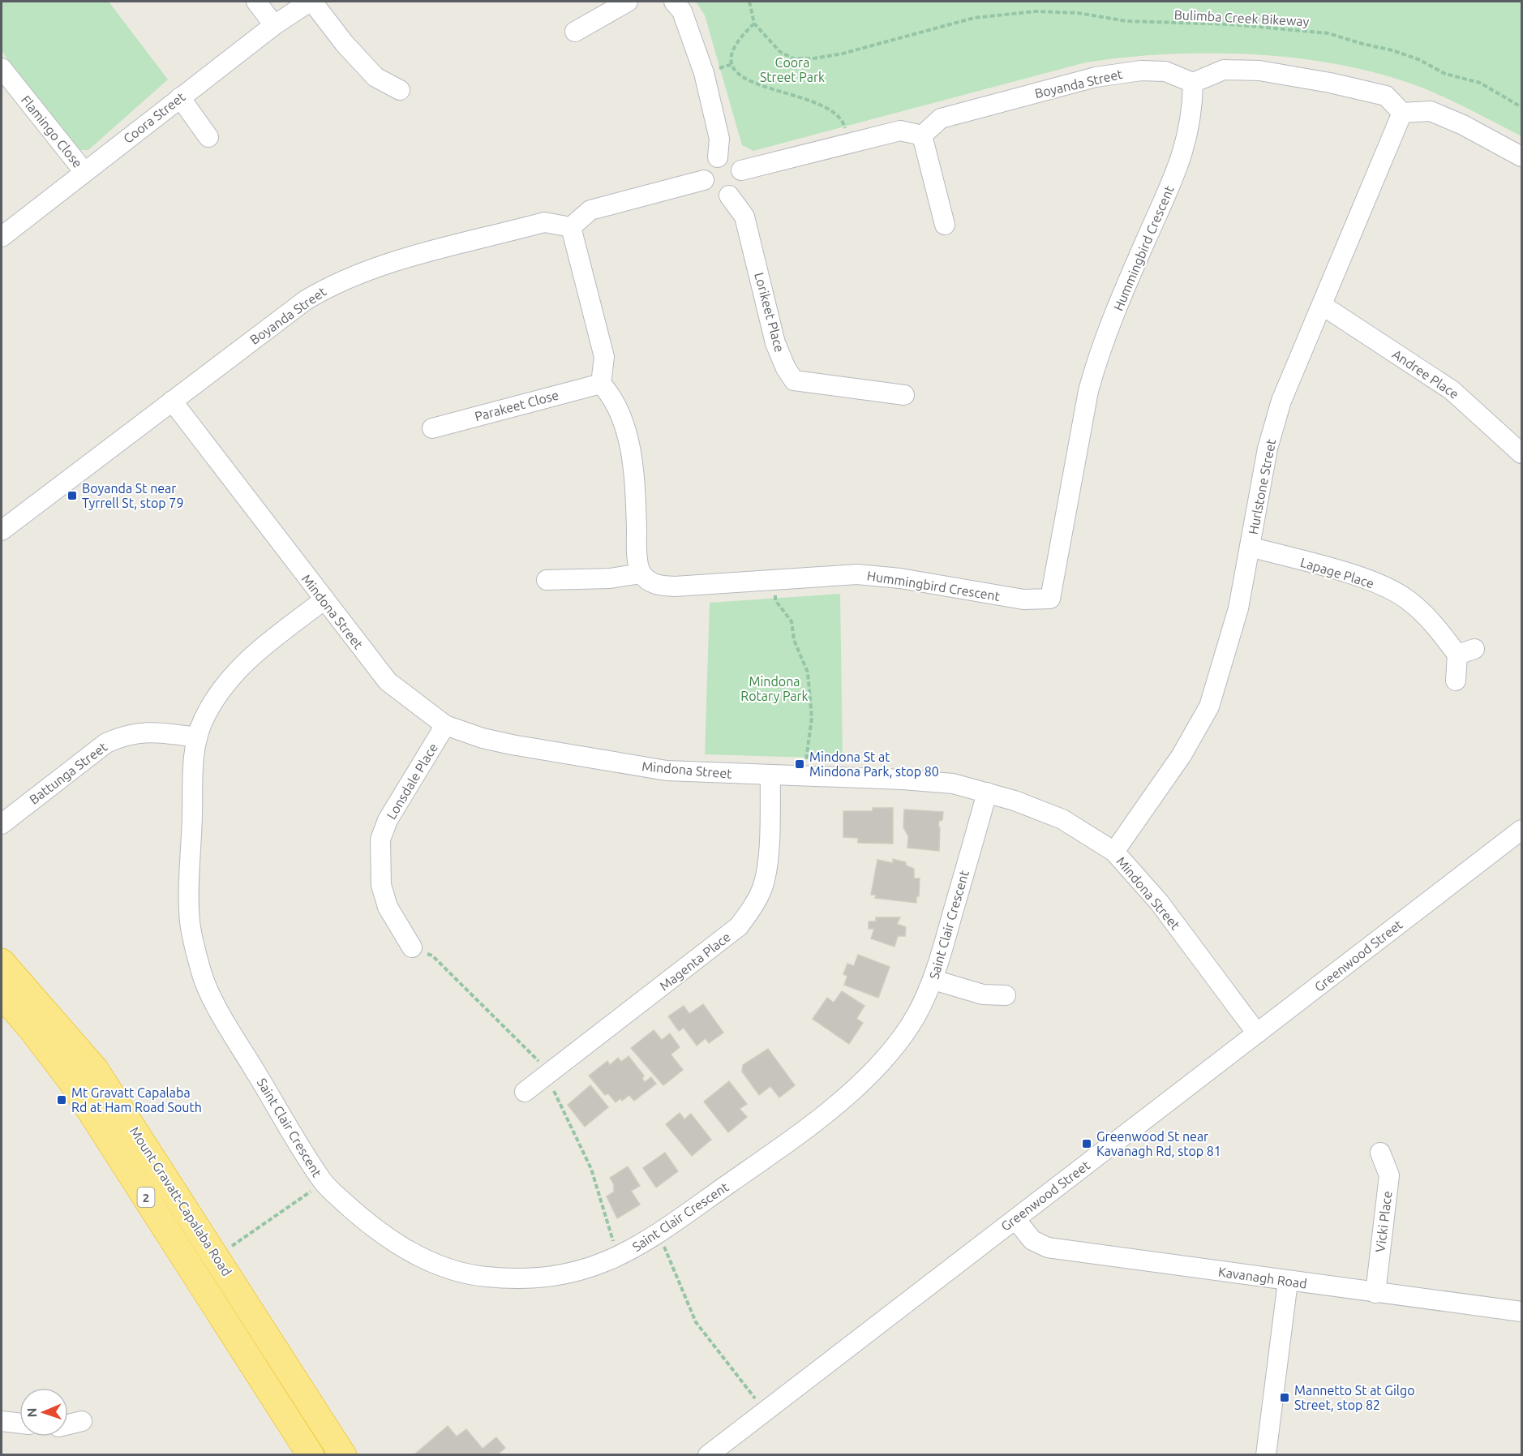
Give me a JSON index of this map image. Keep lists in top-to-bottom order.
{
  "streets": {
    "highway": ["2", "Mount Gravatt-Capalaba Road"],
    "street": [
      "Boyanda Street",
      "Coora Street",
      "Flamingo Close",
      "Hummingbird Crescent",
      "Lorikeet Place",
      "Andree Place",
      "Parakeet Close",
      "Hurlstone Street",
      "Lapage Place",
      "Mindona Street",
      "Battunga Street",
      "Lonsdale Place",
      "Saint Clair Crescent",
      "Greenwood Street",
      "Magenta Place",
      "Vicki Place",
      "Kavanagh Road"
    ],
    "path": ["Bulimba Creek Bikeway"]
  },
  "crossings": [
    ["Boyanda Street", "Hummingbird Crescent"],
    ["Boyanda Street", "Mindona Street"],
    ["Coora Street", "Flamingo Close"],
    ["Andree Place", "Hurlstone Street"],
    ["Hurlstone Street", "Lapage Place"],
    ["Hurlstone Street", "Mindona Street"],
    ["Mindona Street", "Lonsdale Place"],
    ["Mindona Street", "Saint Clair Crescent"],
    ["Mindona Street", "Greenwood Street"],
    ["Mindona Street", "Magenta Place"],
    ["Battunga Street", "Saint Clair Crescent"],
    ["Greenwood Street", "Kavanagh Road"],
    ["Vicki Place", "Kavanagh Road"]
  ],
  "parks": ["Coora Street Park", "Mindona Rotary Park"],
  "places": {
    "transit": [
      "Boyanda St near Tyrrell St, stop 79",
      "Mindona St at Mindona Park, stop 80",
      "Mt Gravatt Capalaba Rd at Ham Road South",
      "Greenwood St near Kavanagh Rd, stop 81",
      "Mannetto St at Gilgo Street, stop 82"
    ]
  },
  "north": "left"
}
